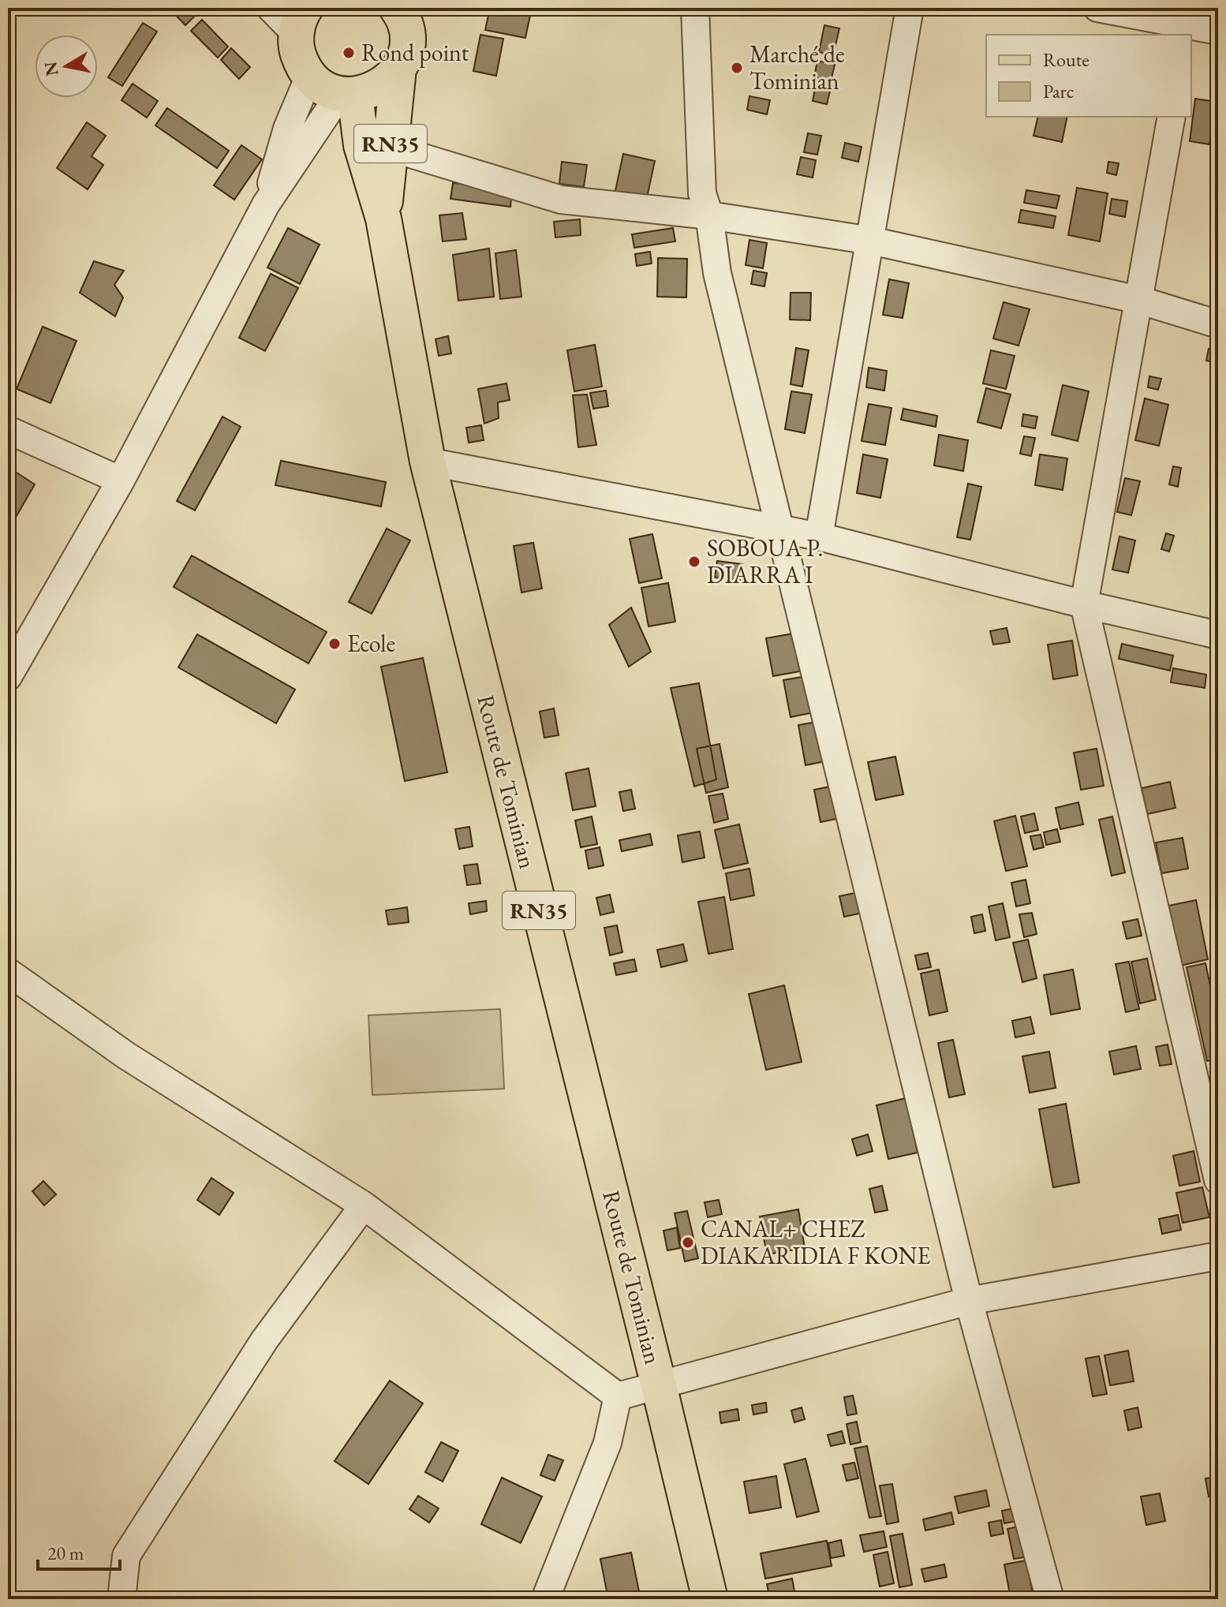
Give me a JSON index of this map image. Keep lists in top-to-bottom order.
{
  "streets": {
    "main road": ["RN35", "Route de Tominian"]
  },
  "crossings": [
    ["RN35", "Route de Tominian"]
  ],
  "places": [
    "Rond point",
    "Marché de Tominian",
    "SOBOUA P. DIARRA I",
    "Ecole",
    "CANAL+ CHEZ DIAKARIDIA F KONE"
  ],
  "legend": ["Route", "Parc"],
  "scale_bar": "20 m",
  "north": "left"
}
